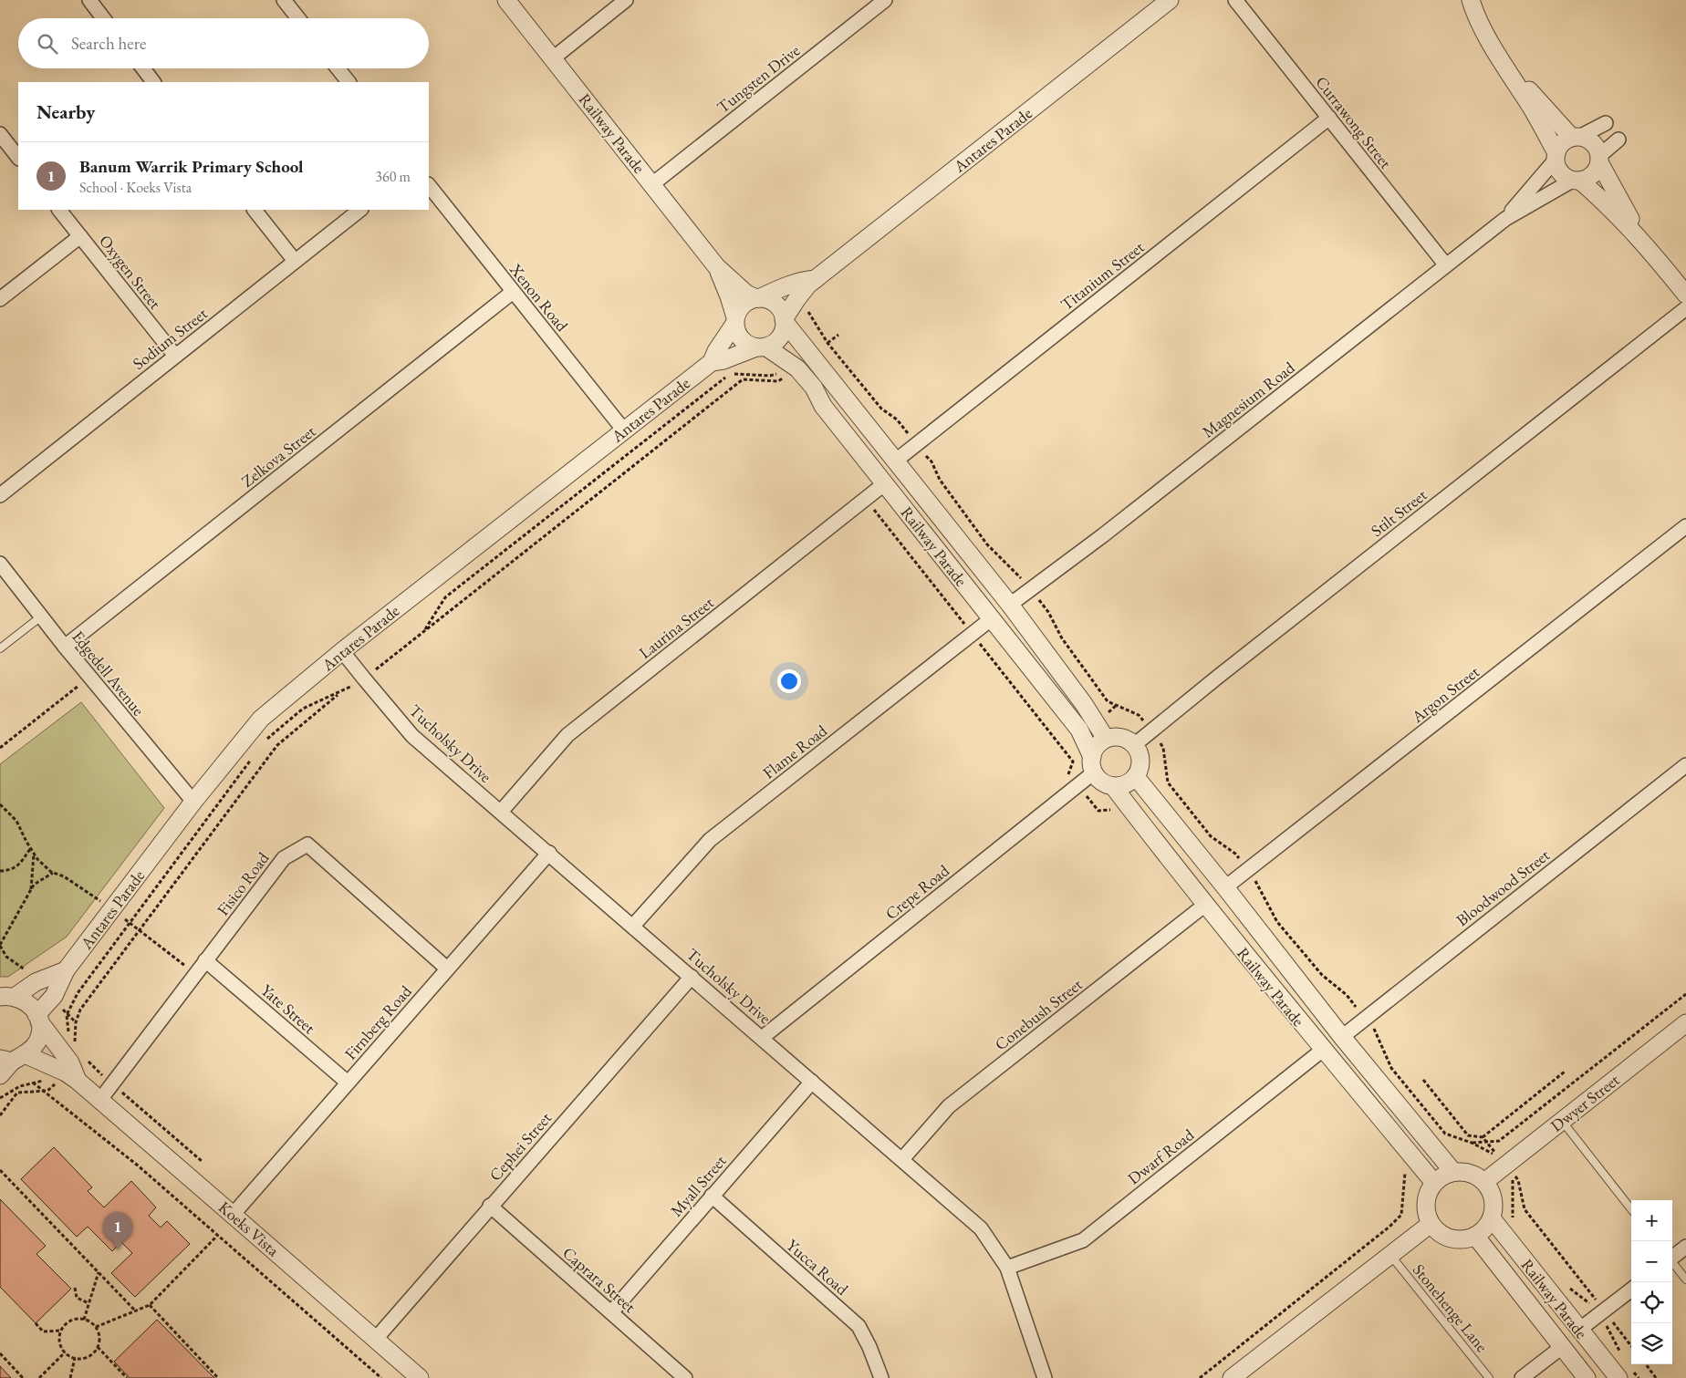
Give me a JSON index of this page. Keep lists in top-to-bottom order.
{
  "streets": {
    "street": [
      "Tungsten Drive",
      "Currawong Street",
      "Railway Parade",
      "Antares Parade",
      "Oxygen Street",
      "Titanium Street",
      "Xenon Road",
      "Sodium Street",
      "Magnesium Road",
      "Zelkova Street",
      "Stilt Street",
      "Laurina Street",
      "Edgedell Avenue",
      "Argon Street",
      "Tucholsky Drive",
      "Flame Road",
      "Fisico Road",
      "Bloodwood Street",
      "Crepe Road",
      "Yate Street",
      "Conebush Street",
      "Firnberg Road",
      "Dwyer Street",
      "Cephei Street",
      "Dwarf Road",
      "Myall Street",
      "Koeks Vista",
      "Yucca Road",
      "Caprara Street"
    ],
    "lane": ["Stonehenge Lane"]
  },
  "crossings": [
    ["Tungsten Drive", "Railway Parade"],
    ["Currawong Street", "Titanium Street"],
    ["Currawong Street", "Magnesium Road"],
    ["Railway Parade", "Antares Parade"],
    ["Railway Parade", "Titanium Street"],
    ["Railway Parade", "Magnesium Road"],
    ["Railway Parade", "Stilt Street"],
    ["Railway Parade", "Laurina Street"],
    ["Railway Parade", "Argon Street"],
    ["Railway Parade", "Flame Road"],
    ["Railway Parade", "Bloodwood Street"],
    ["Railway Parade", "Crepe Road"],
    ["Railway Parade", "Conebush Street"],
    ["Railway Parade", "Dwyer Street"],
    ["Railway Parade", "Dwarf Road"],
    ["Antares Parade", "Xenon Road"],
    ["Antares Parade", "Edgedell Avenue"],
    ["Antares Parade", "Tucholsky Drive"],
    ["Antares Parade", "Koeks Vista"],
    ["Oxygen Street", "Sodium Street"],
    ["Xenon Road", "Zelkova Street"],
    ["Zelkova Street", "Edgedell Avenue"],
    ["Stilt Street", "Crepe Road"],
    ["Laurina Street", "Tucholsky Drive"],
    ["Tucholsky Drive", "Flame Road"],
    ["Tucholsky Drive", "Crepe Road"],
    ["Tucholsky Drive", "Conebush Street"],
    ["Tucholsky Drive", "Firnberg Road"],
    ["Tucholsky Drive", "Cephei Street"],
    ["Tucholsky Drive", "Dwarf Road"],
    ["Tucholsky Drive", "Myall Street"],
    ["Fisico Road", "Yate Street"],
    ["Fisico Road", "Firnberg Road"],
    ["Fisico Road", "Koeks Vista"],
    ["Yate Street", "Firnberg Road"],
    ["Firnberg Road", "Koeks Vista"],
    ["Cephei Street", "Koeks Vista"],
    ["Cephei Street", "Caprara Street"],
    ["Myall Street", "Yucca Road"],
    ["Myall Street", "Caprara Street"]
  ],
  "page": {
    "search": "Search here",
    "heading": "Nearby",
    "list": [
      {
        "mark": "1",
        "name": "Banum Warrik Primary School",
        "note": "School · Koeks Vista",
        "value": "360 m"
      }
    ],
    "map_buttons": ["+", "−"],
    "pins": "1"
  }
}
